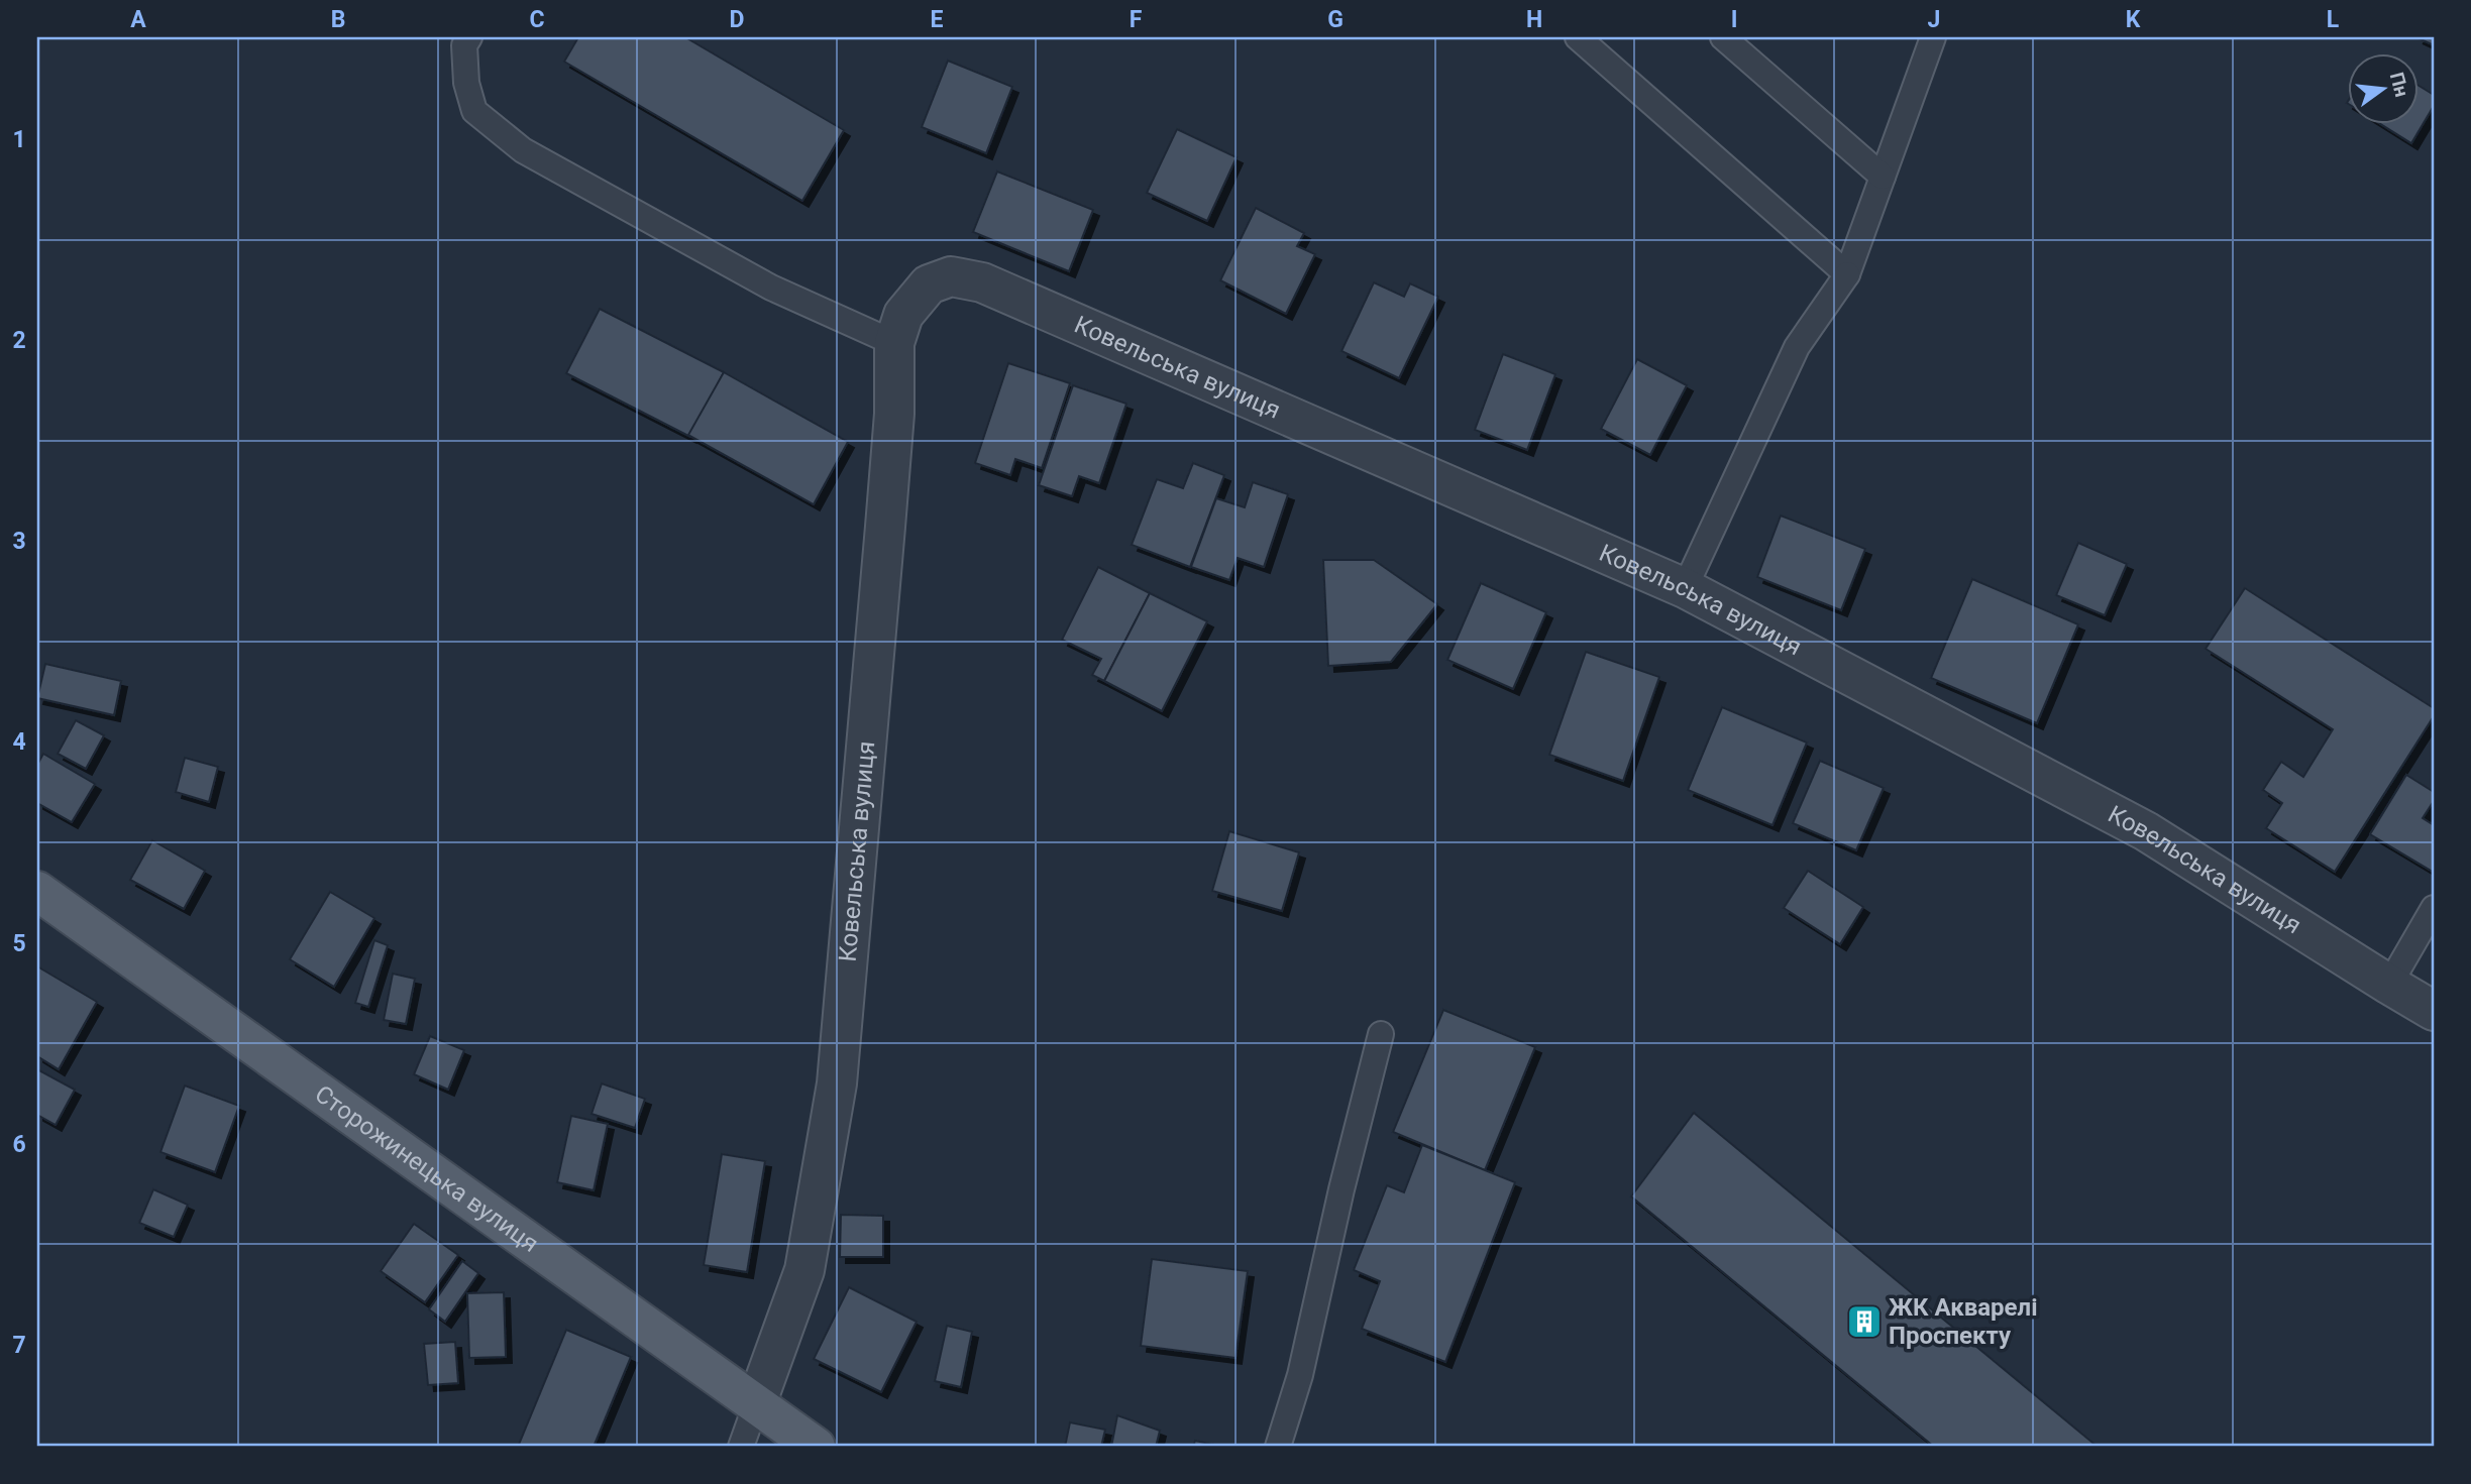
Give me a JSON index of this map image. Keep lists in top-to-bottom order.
{
  "streets": {
    "main road": ["Сторожинецька вулиця"],
    "street": ["Ковельська вулиця"]
  },
  "crossings": [
    ["Ковельська вулиця", "Сторожинецька вулиця"]
  ],
  "places": {
    "building": ["ЖК Акварелі Проспекту"]
  },
  "north": "right",
  "grid": {
    "columns": [
      "A",
      "B",
      "C",
      "D",
      "E",
      "F",
      "G",
      "H",
      "I",
      "J",
      "K",
      "L"
    ],
    "rows": [
      "1",
      "2",
      "3",
      "4",
      "5",
      "6",
      "7"
    ]
  }
}
